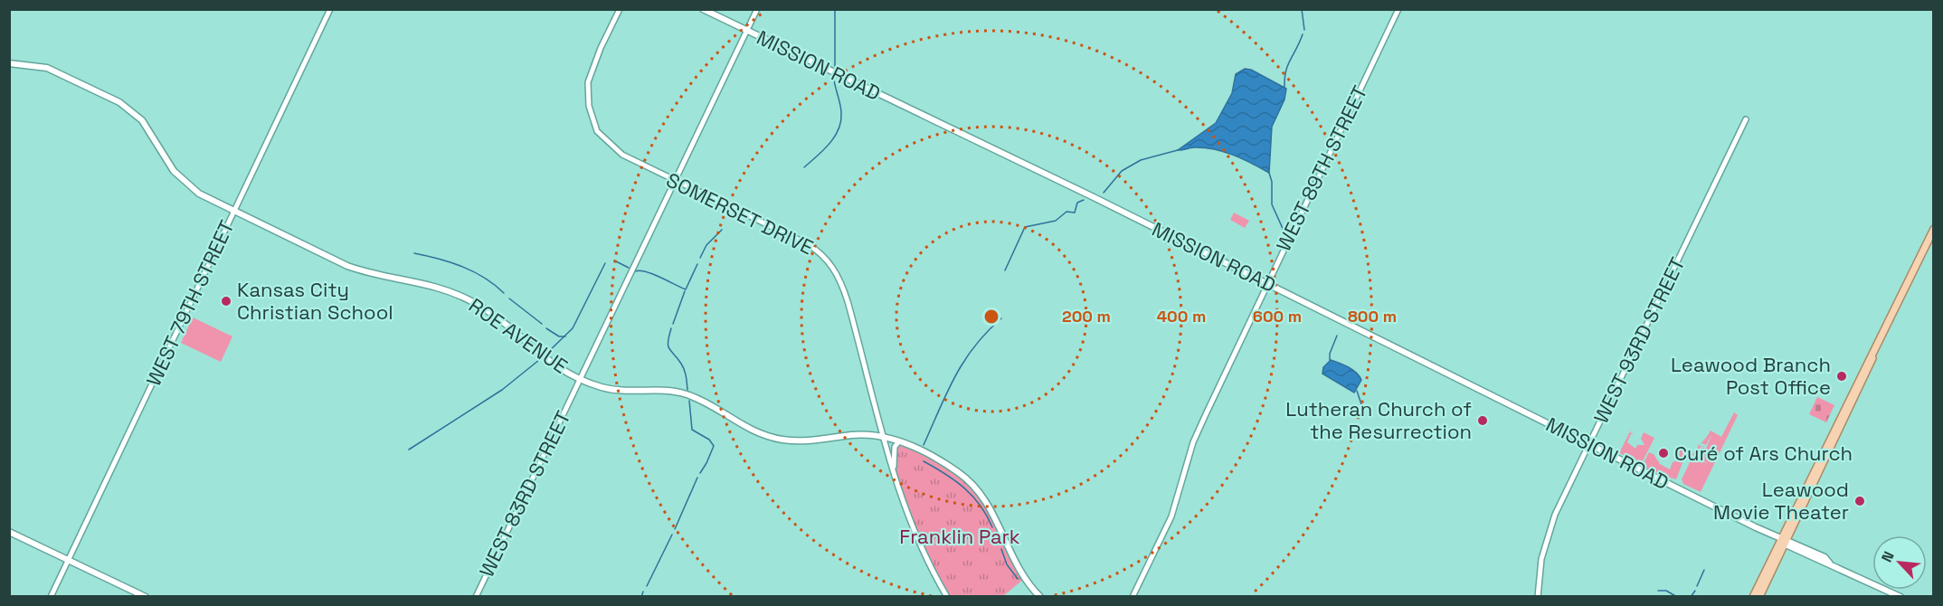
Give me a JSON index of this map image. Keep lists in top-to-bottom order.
{
  "streets": {
    "main road": ["MISSION ROAD", "ROE AVENUE"],
    "street": [
      "WEST 89TH STREET",
      "SOMERSET DRIVE",
      "WEST 79TH STREET",
      "WEST 93RD STREET",
      "WEST 83RD STREET"
    ]
  },
  "crossings": [
    ["MISSION ROAD", "WEST 89TH STREET"],
    ["MISSION ROAD", "WEST 93RD STREET"],
    ["MISSION ROAD", "WEST 83RD STREET"],
    ["SOMERSET DRIVE", "ROE AVENUE"],
    ["SOMERSET DRIVE", "WEST 83RD STREET"],
    ["WEST 79TH STREET", "ROE AVENUE"],
    ["ROE AVENUE", "WEST 83RD STREET"]
  ],
  "parks": ["Franklin Park"],
  "places": [
    "Kansas City Christian School",
    "Leawood Branch Post Office",
    "Lutheran Church of the Resurrection",
    "Curé of Ars Church",
    "Leawood Movie Theater"
  ],
  "north": "top left",
  "rings": [
    "200 m",
    "400 m",
    "600 m",
    "800 m"
  ]
}
